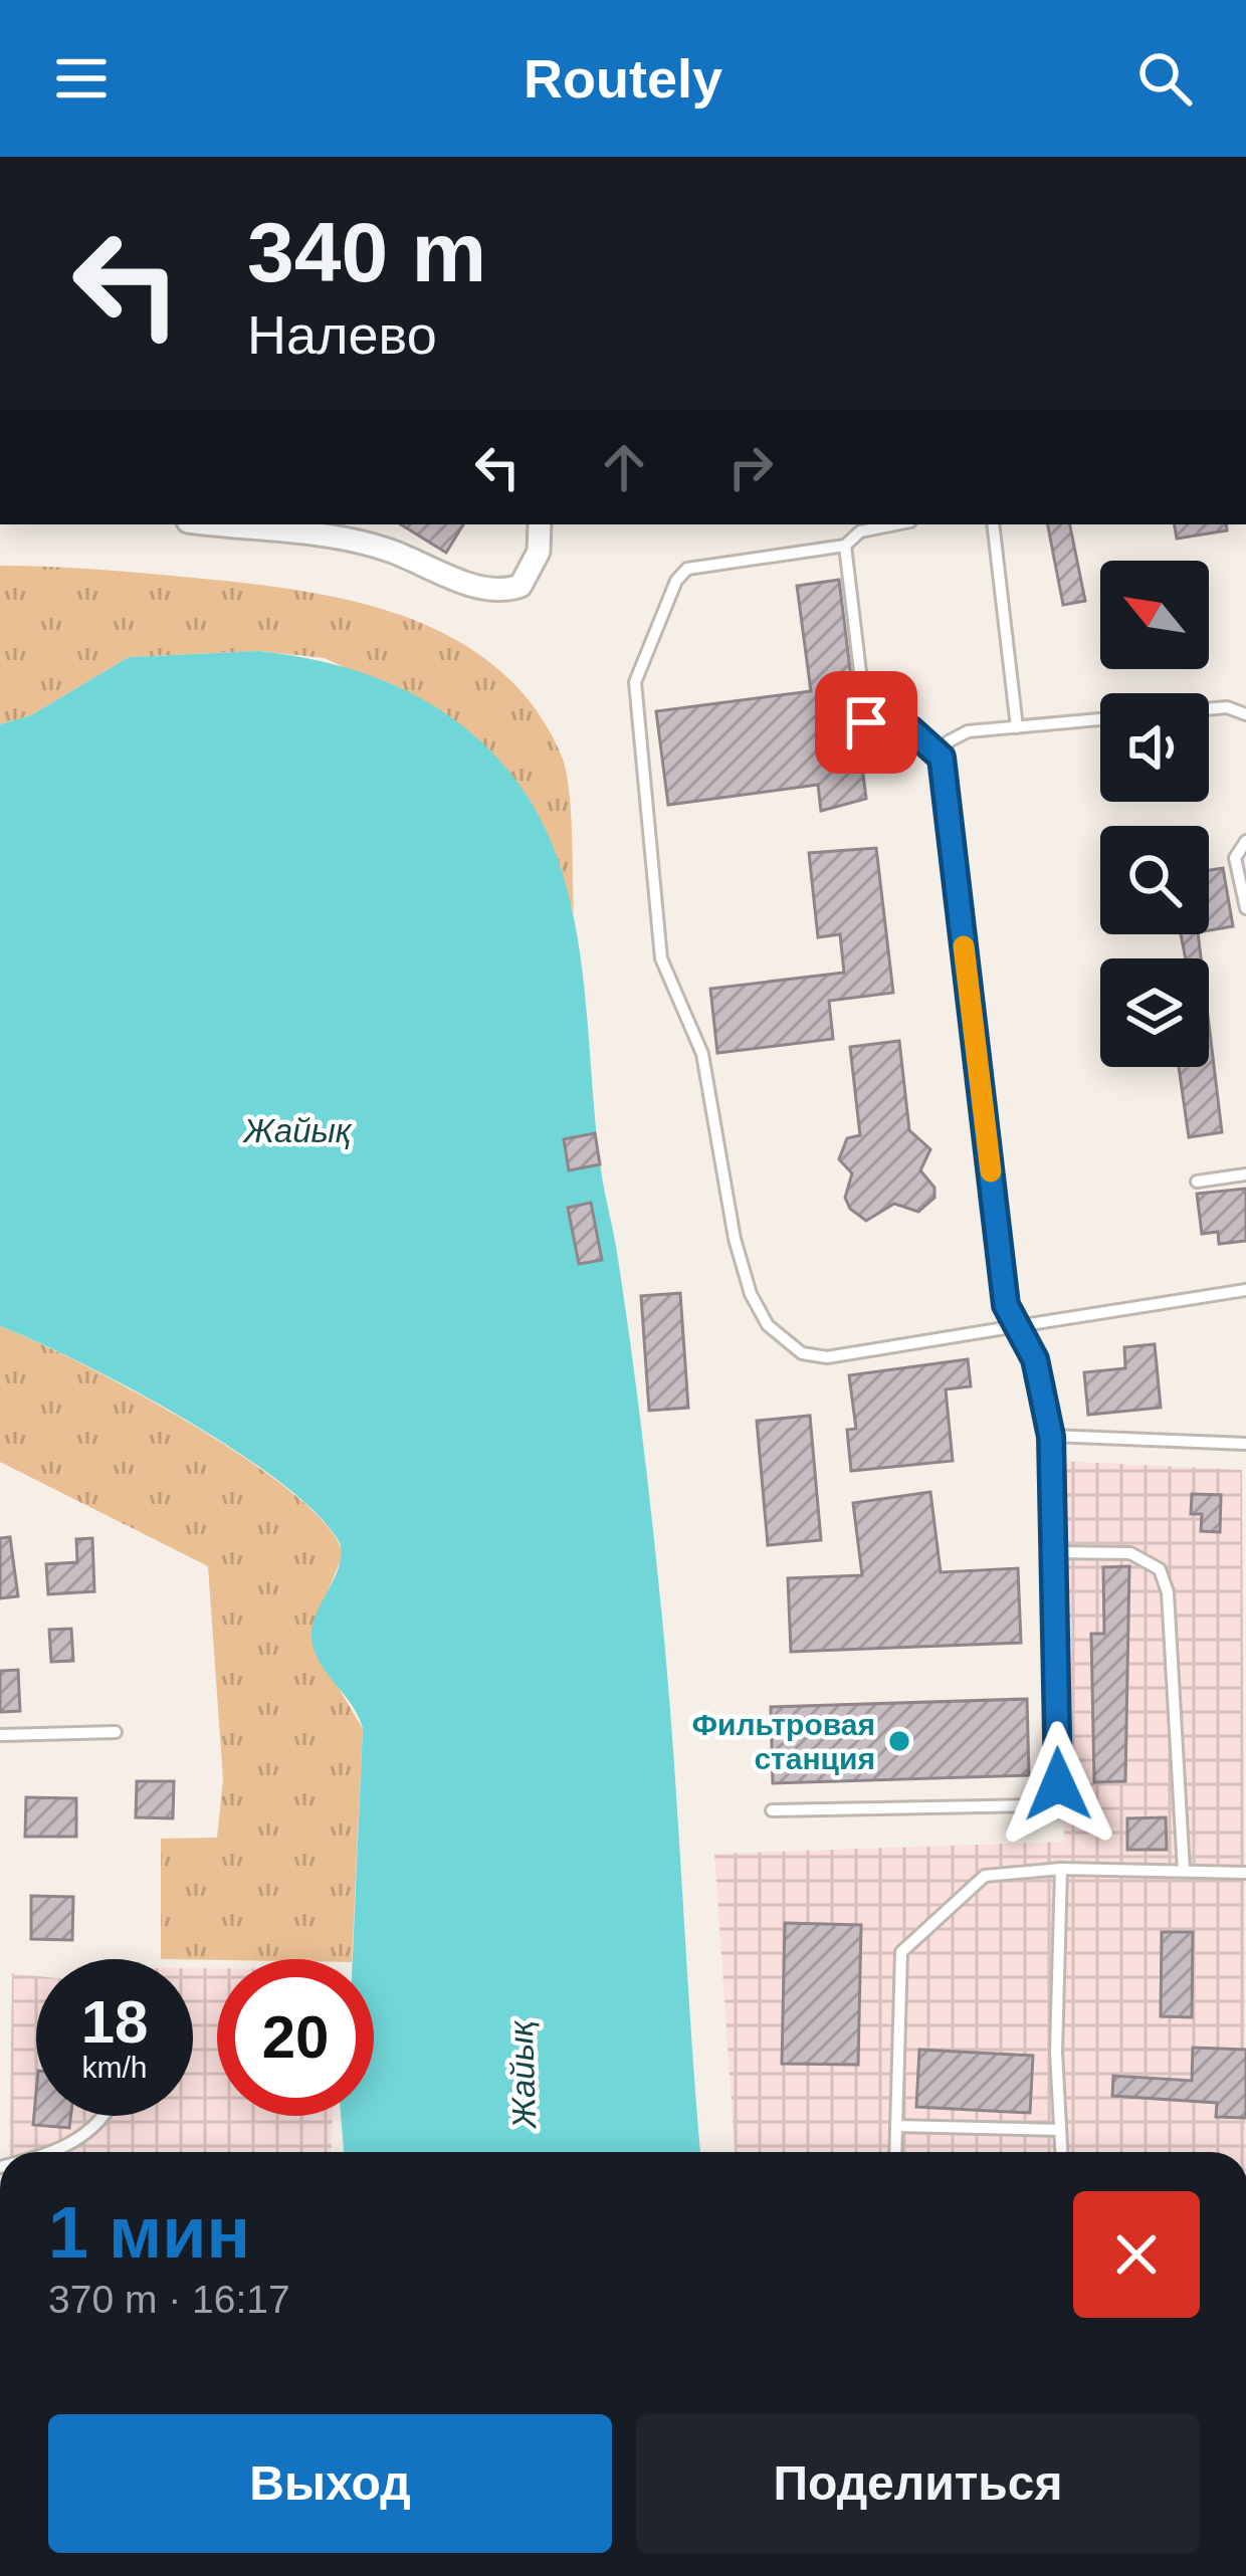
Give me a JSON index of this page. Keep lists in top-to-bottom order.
{
  "water": ["Жайық"],
  "places": ["Фильтровая станция"],
  "north": "top left",
  "page": {
    "header": "Routely",
    "turn": ["340 m", "Налево"],
    "speed": "18 km/h",
    "limit": "20",
    "heading": ["1 мин", "370 m · 16:17"],
    "buttons": ["Выход", "Поделиться"]
  }
}
